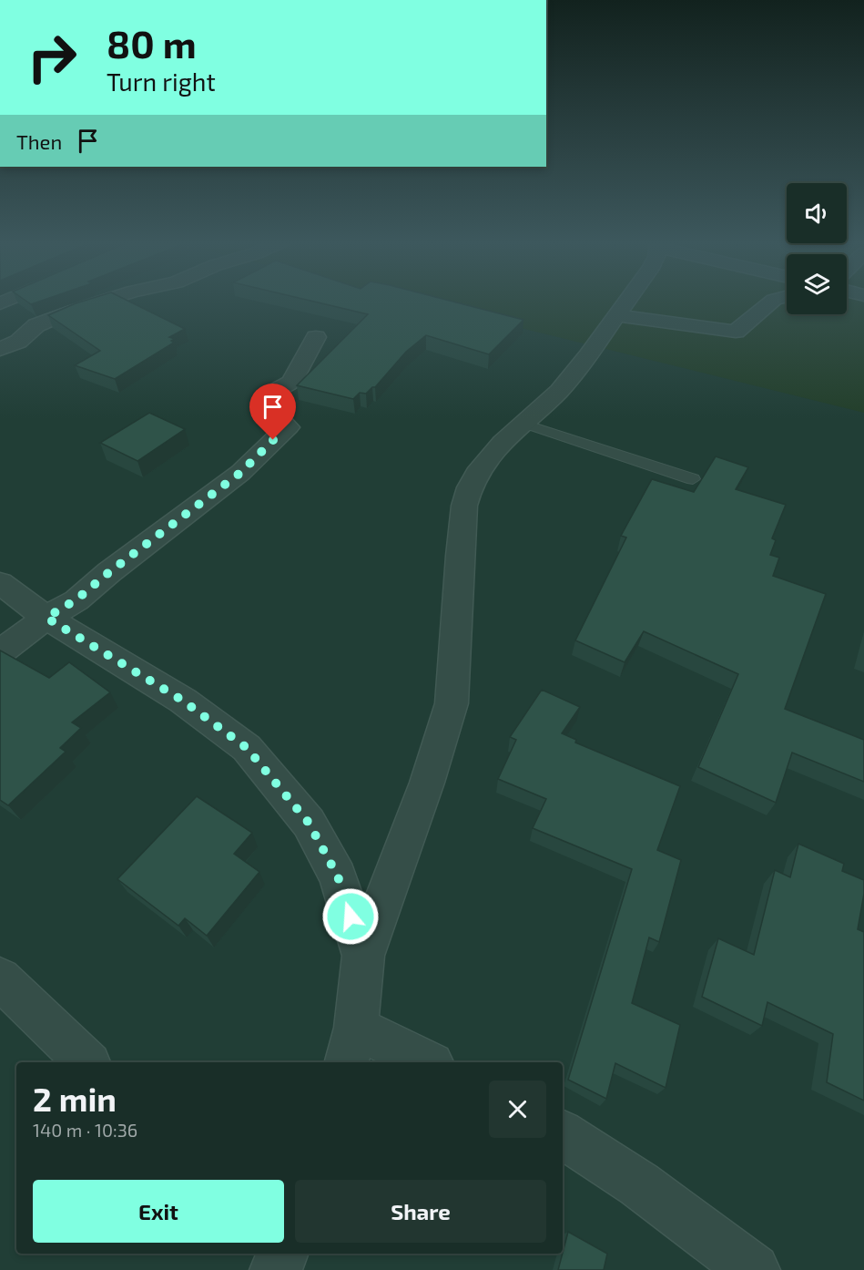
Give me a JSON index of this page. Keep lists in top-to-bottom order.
{
  "page": {
    "turn": ["80 m", "Turn right"],
    "then": "Then",
    "heading": ["2 min", "140 m · 10:36"],
    "buttons": ["Exit", "Share"]
  }
}
